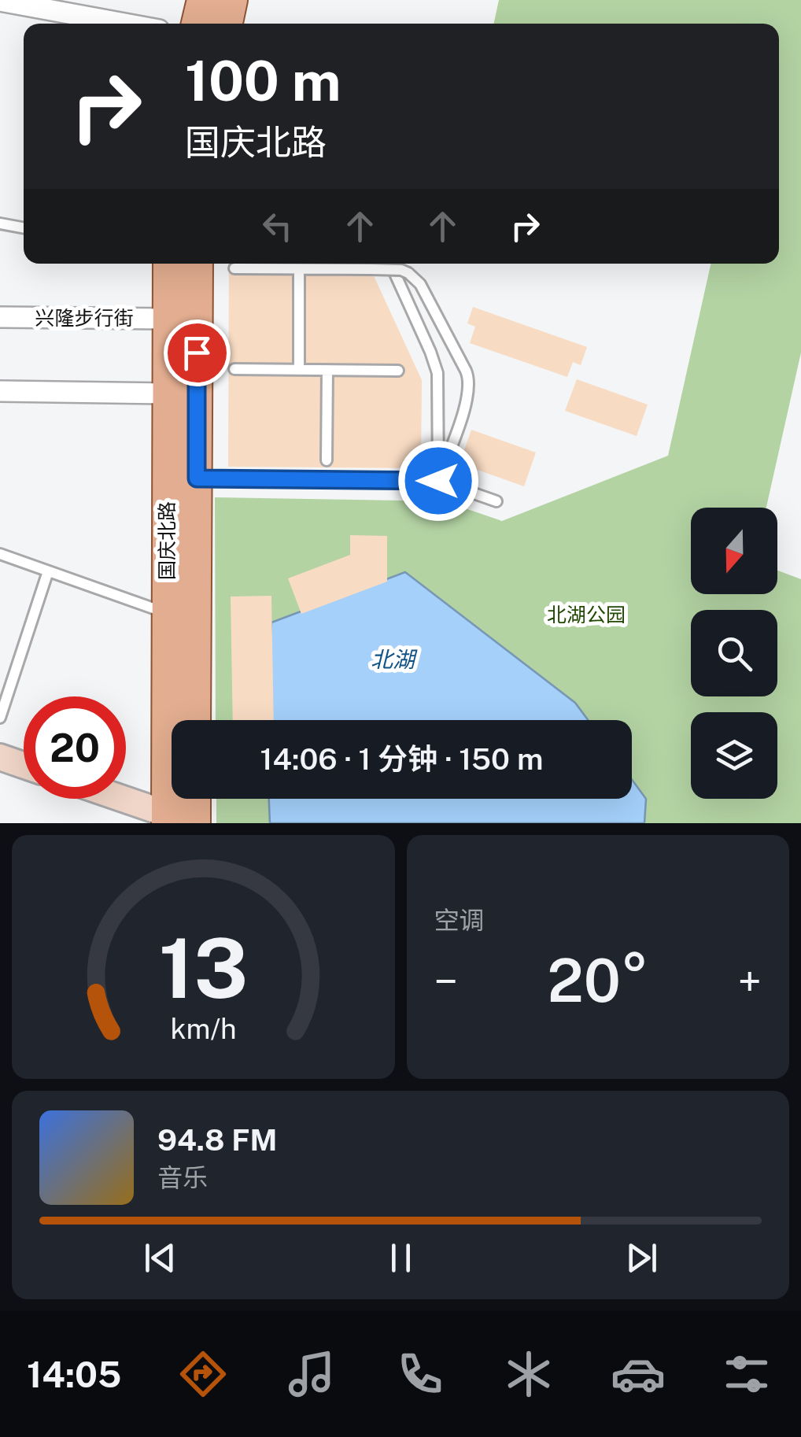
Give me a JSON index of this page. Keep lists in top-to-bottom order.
{
  "streets": {
    "main road": ["国庆北路"],
    "street": ["兴隆步行街"]
  },
  "crossings": [
    ["兴隆步行街", "国庆北路"]
  ],
  "water": ["北湖"],
  "parks": ["北湖公园"],
  "north": "bottom",
  "page": {
    "turn": ["100 m", "国庆北路"],
    "limit": "20",
    "trip": "14:06 · 1 分钟 · 150 m",
    "tile": "空调",
    "heat": ["−", "20°", "+"],
    "song": ["94.8 FM", "音乐"],
    "tabs": "14:05",
    "gauge": ["13", "km/h"]
  }
}
